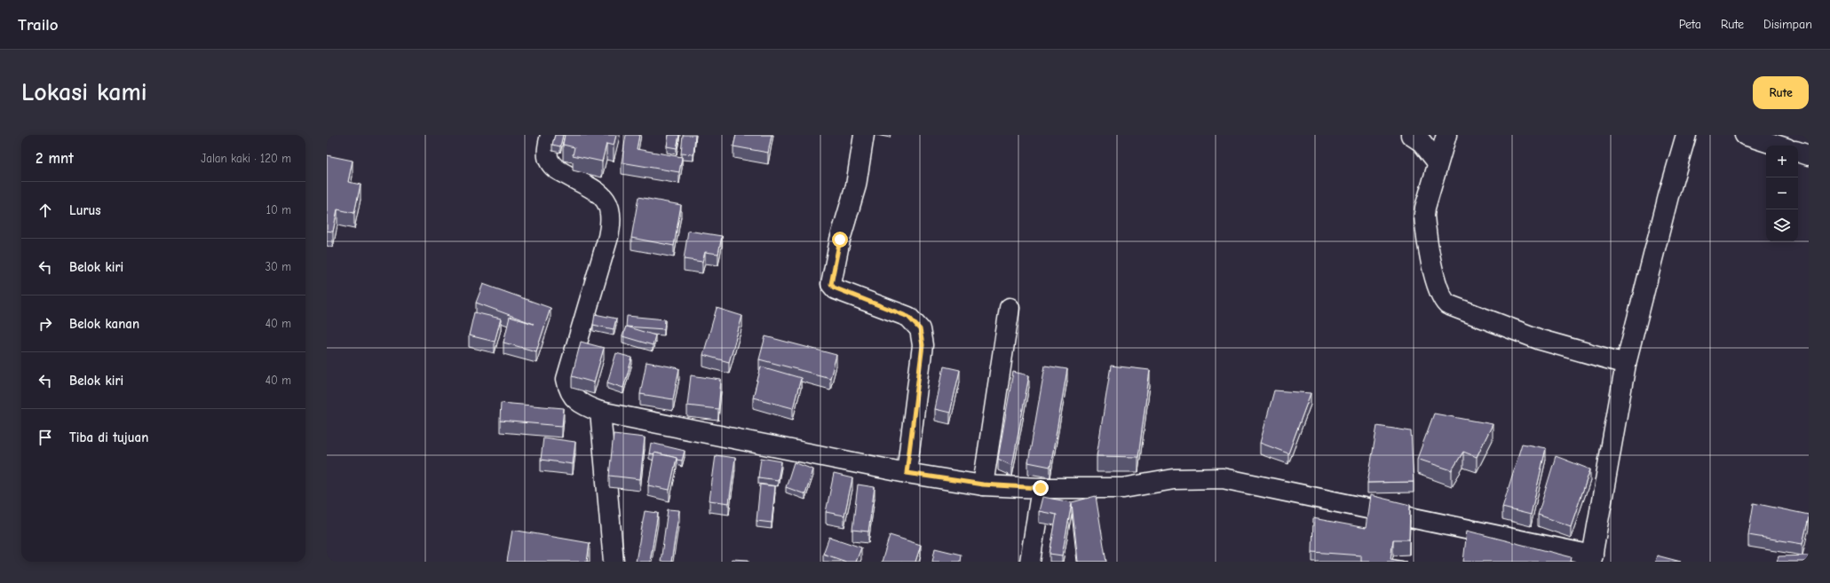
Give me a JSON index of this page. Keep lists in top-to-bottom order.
{
  "page": {
    "header": "Trailo",
    "nav": ["Peta", "Rute", "Disimpan"],
    "buttons": "Rute",
    "title": "Lokasi kami",
    "heading": ["2 mnt", "Jalan kaki · 120 m"],
    "map_buttons": ["+", "−"],
    "list": [
      ["Lurus", "10 m"],
      ["Belok kiri", "30 m"],
      ["Belok kanan", "40 m"],
      ["Belok kiri", "40 m"],
      "Tiba di tujuan"
    ]
  }
}
